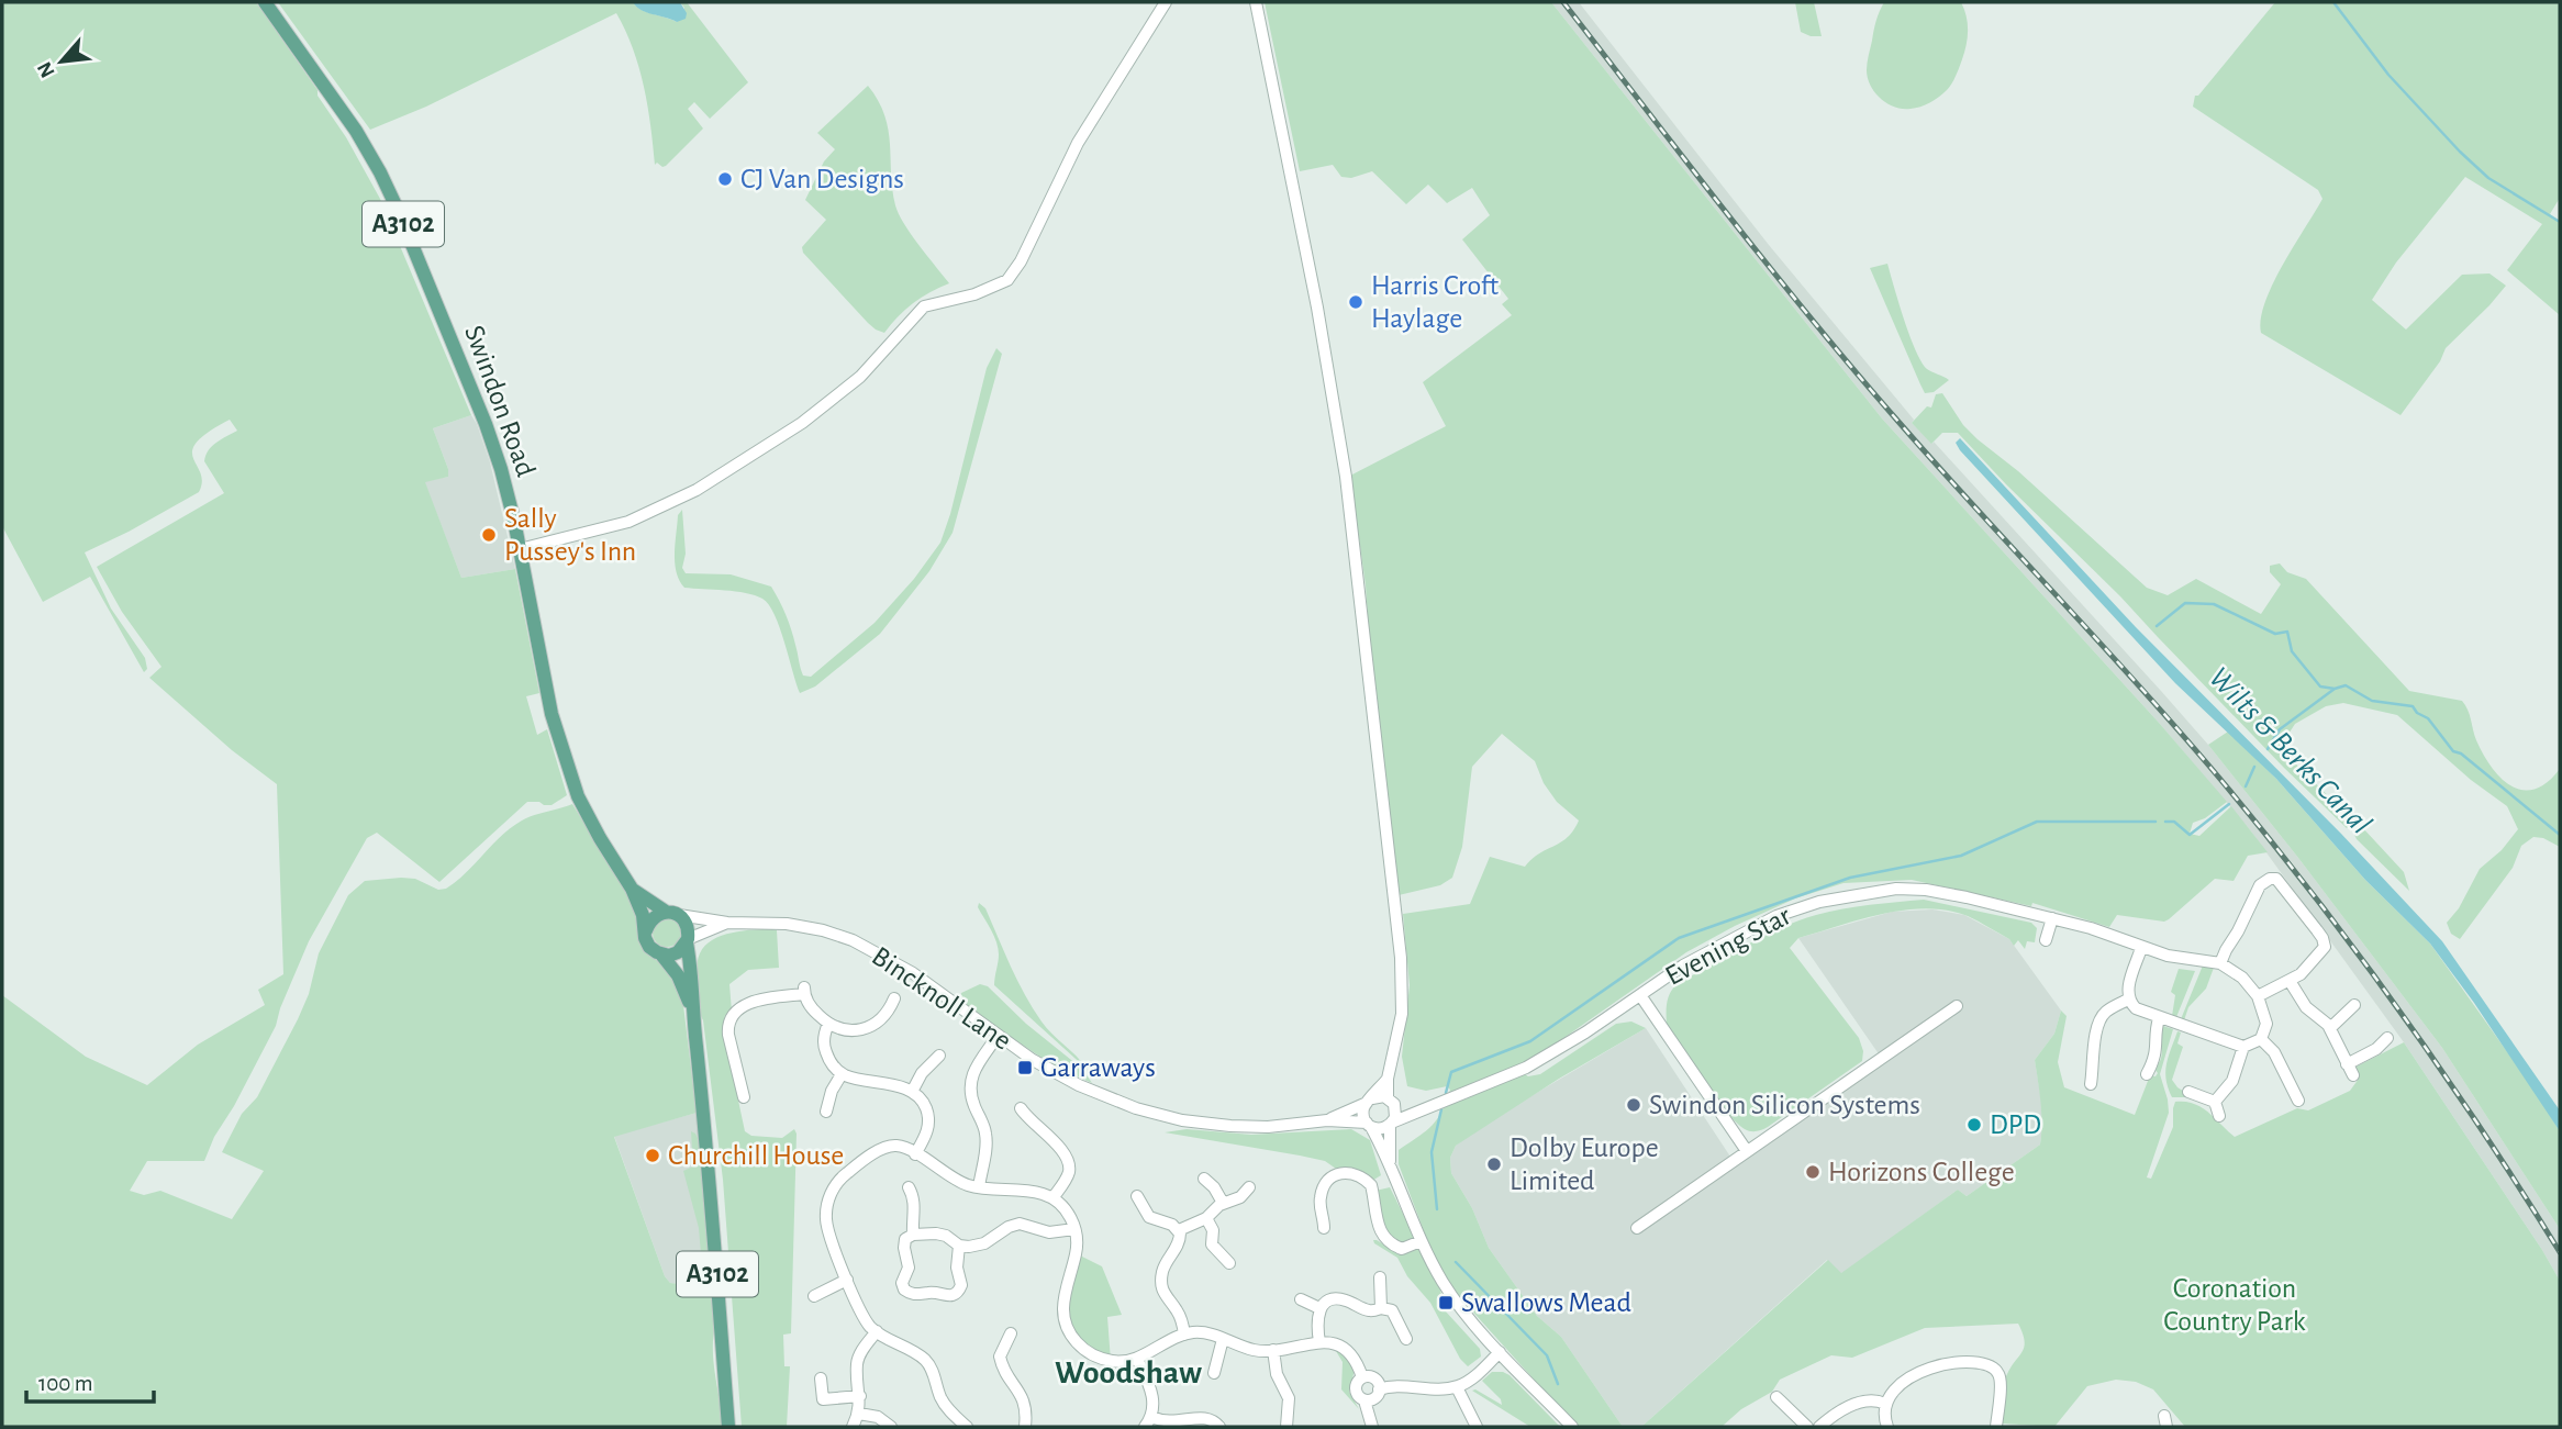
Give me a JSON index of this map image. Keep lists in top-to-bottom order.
{
  "streets": {
    "main road": ["A3102", "Swindon Road"],
    "street": ["Evening Star", "Bincknoll Lane"]
  },
  "crossings": [
    ["A3102", "Swindon Road"],
    ["A3102", "Bincknoll Lane"],
    ["Swindon Road", "Bincknoll Lane"],
    ["Evening Star", "Bincknoll Lane"]
  ],
  "districts": ["Woodshaw"],
  "water": ["Wilts & Berks Canal"],
  "parks": ["Coronation Country Park"],
  "places": {
    "other": [
      "CJ Van Designs",
      "Harris Croft Haylage",
      "Sally Pussey's Inn",
      "Swindon Silicon Systems",
      "DPD",
      "Churchill House",
      "Dolby Europe Limited",
      "Horizons College"
    ],
    "transit": ["Garraways", "Swallows Mead"]
  },
  "scale_bar": "100 m",
  "north": "bottom left"
}
